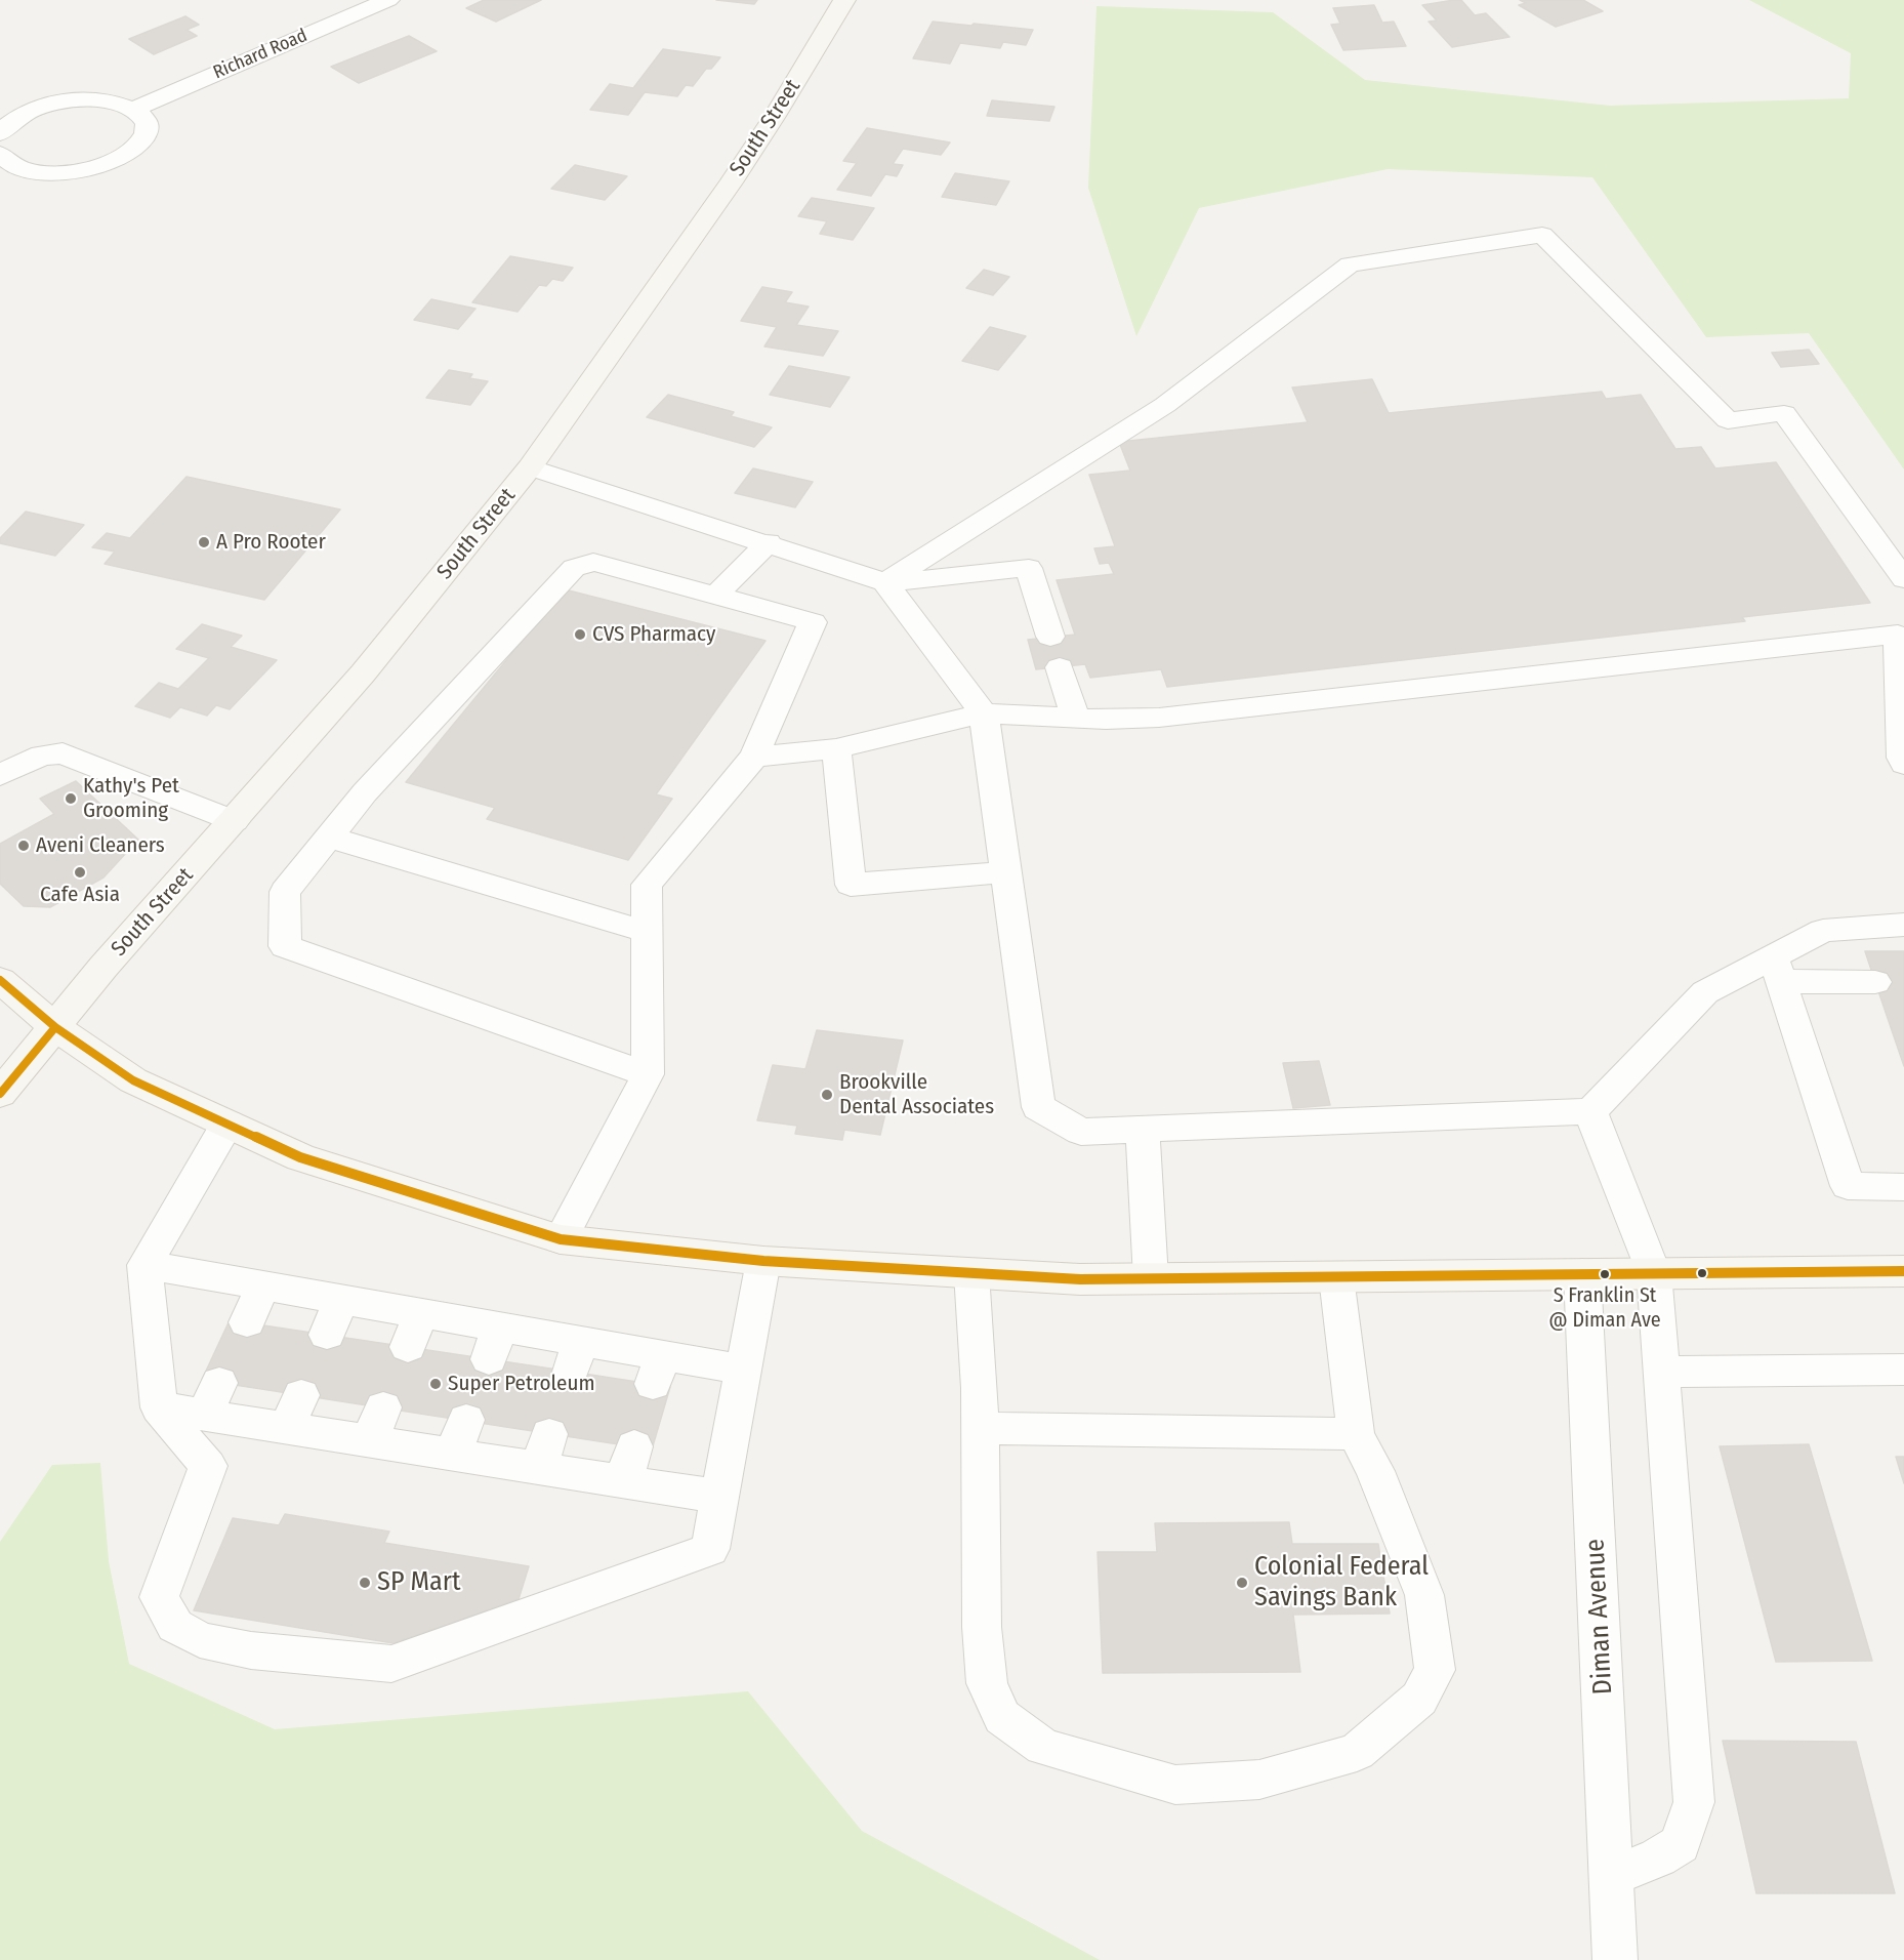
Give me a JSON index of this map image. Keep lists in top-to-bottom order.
{
  "streets": {
    "main road": ["South Street"],
    "street": ["Richard Road", "Diman Avenue"]
  },
  "places": [
    "A Pro Rooter",
    "CVS Pharmacy",
    "Kathy's Pet Grooming",
    "Aveni Cleaners",
    "Cafe Asia",
    "Brookville Dental Associates",
    "S Franklin St @ Diman Ave",
    "Super Petroleum",
    "SP Mart",
    "Colonial Federal Savings Bank"
  ]
}
